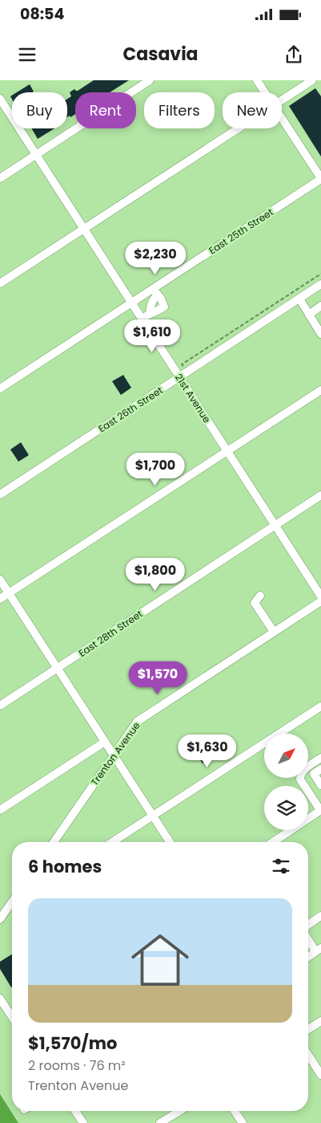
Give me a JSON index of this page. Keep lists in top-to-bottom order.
{
  "streets": {
    "street": [
      "East 25th Street",
      "21st Avenue",
      "East 26th Street",
      "East 28th Street",
      "Trenton Avenue"
    ]
  },
  "crossings": [
    ["East 25th Street", "21st Avenue"],
    ["21st Avenue", "East 26th Street"],
    ["21st Avenue", "East 28th Street"]
  ],
  "north": "top right",
  "page": {
    "status": "08:54",
    "header": "Casavia",
    "chip": [
      "Buy",
      "Rent",
      "Filters",
      "New"
    ],
    "price": [
      "$2,230",
      "$1,610",
      "$1,700",
      "$1,800",
      "$1,570",
      "$1,630"
    ],
    "heading": "6 homes",
    "list": [
      {
        "name": "$1,570/mo",
        "note": "2 rooms · 76 m² · Trenton Avenue"
      }
    ]
  }
}
